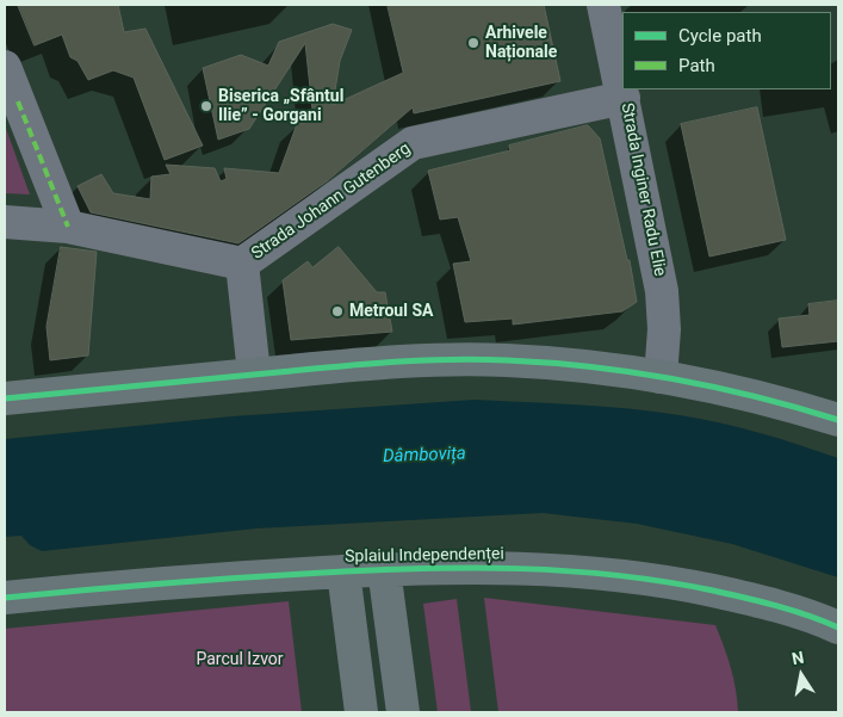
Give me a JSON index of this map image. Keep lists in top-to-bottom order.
{
  "streets": {
    "main road": ["Splaiul Independenței"],
    "street": ["Strada Inginer Radu Elie", "Strada Johann Gutenberg"]
  },
  "crossings": [
    ["Strada Inginer Radu Elie", "Strada Johann Gutenberg"]
  ],
  "water": ["Dâmbovița"],
  "parks": ["Parcul Izvor"],
  "places": ["Arhivele Naționale", "Biserica „Sfântul Ilie” - Gorgani", "Metroul SA"],
  "legend": ["Cycle path", "Path"],
  "north": "top"
}
